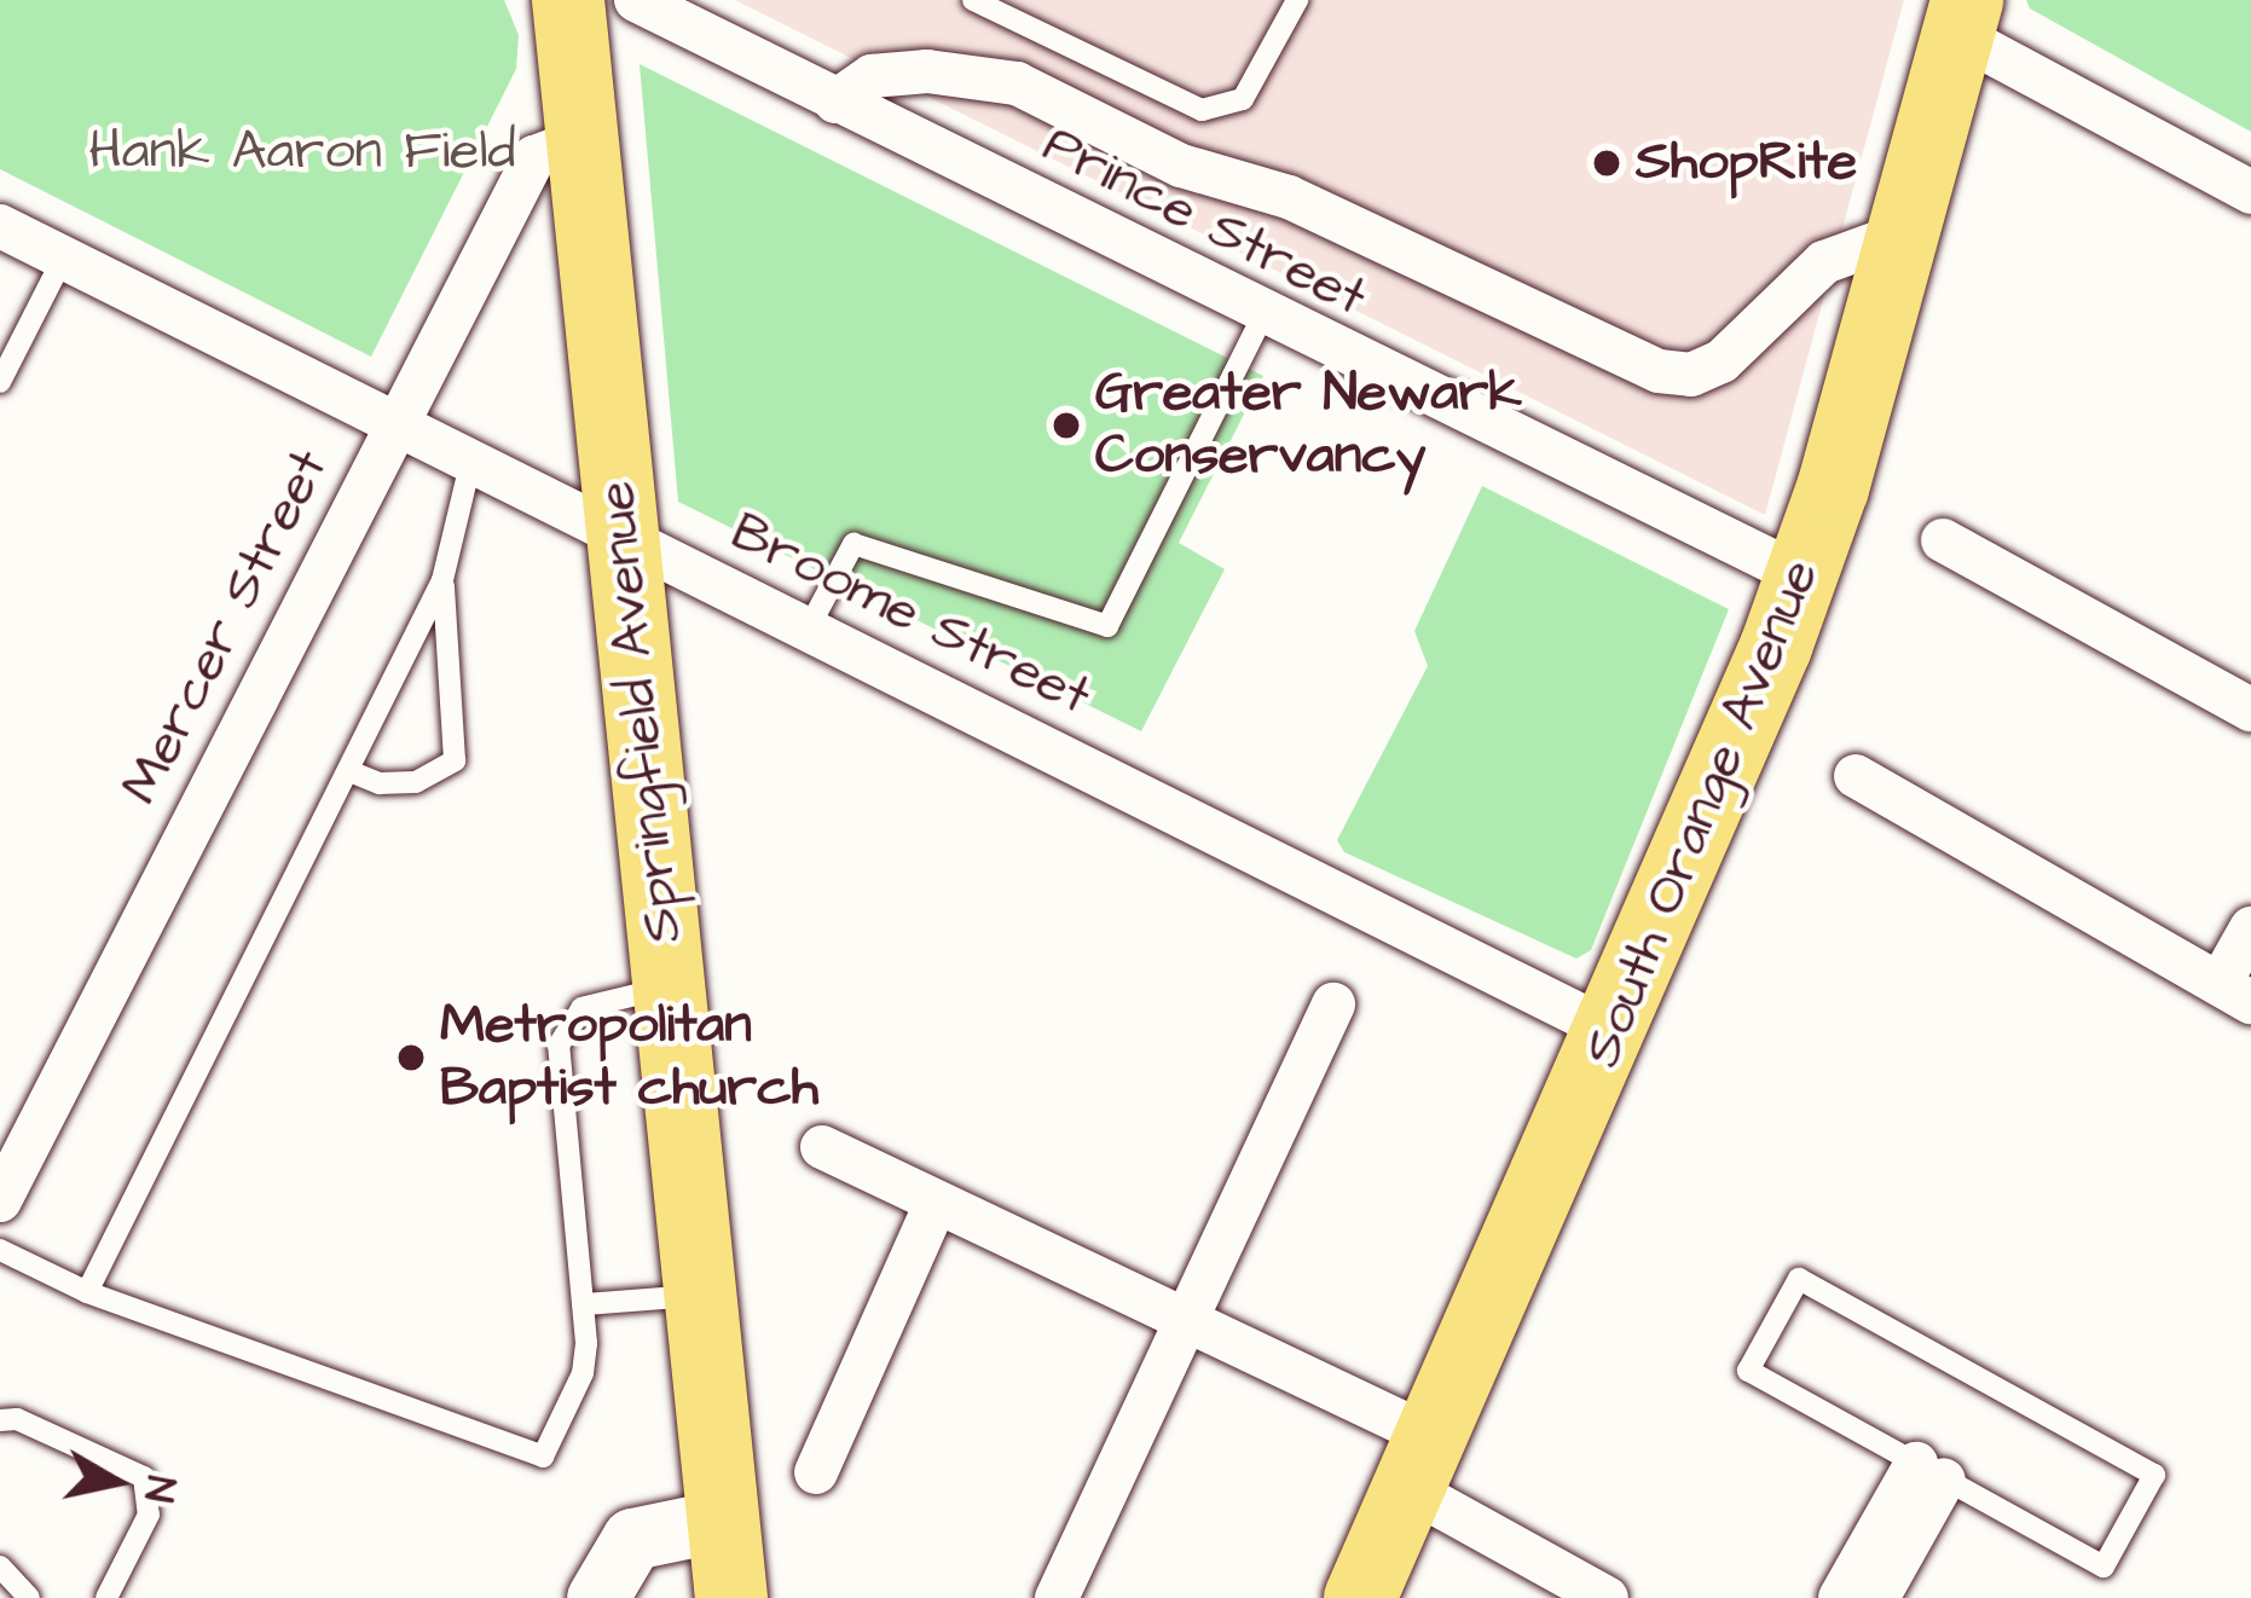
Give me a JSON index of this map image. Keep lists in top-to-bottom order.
{
  "streets": {
    "main road": ["Springfield Avenue", "South Orange Avenue"],
    "street": ["Prince Street", "Broome Street", "Mercer Street"]
  },
  "crossings": [
    ["Prince Street", "South Orange Avenue"],
    ["Broome Street", "Mercer Street"],
    ["Broome Street", "Springfield Avenue"],
    ["Broome Street", "South Orange Avenue"],
    ["Mercer Street", "Springfield Avenue"]
  ],
  "parks": ["Hank Aaron Field"],
  "places": ["ShopRite", "Greater Newark Conservancy", "Metropolitan Baptist church"],
  "north": "right"
}
